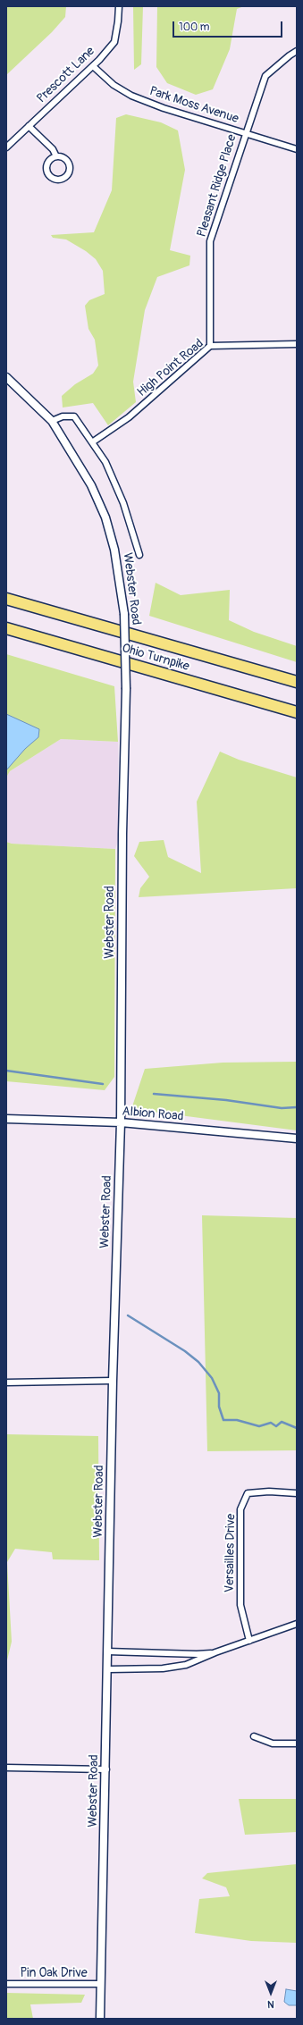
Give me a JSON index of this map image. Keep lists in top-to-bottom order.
{
  "streets": {
    "highway": ["Ohio Turnpike"],
    "street": [
      "Prescott Lane",
      "Park Moss Avenue",
      "Pleasant Ridge Place",
      "High Point Road",
      "Webster Road",
      "Albion Road",
      "Versailles Drive",
      "Pin Oak Drive"
    ]
  },
  "crossings": [
    ["Prescott Lane", "Park Moss Avenue"],
    ["Park Moss Avenue", "Pleasant Ridge Place"],
    ["Pleasant Ridge Place", "High Point Road"],
    ["High Point Road", "Webster Road"],
    ["Webster Road", "Albion Road"],
    ["Webster Road", "Pin Oak Drive"]
  ],
  "scale_bar": "100 m",
  "north": "bottom"
}
